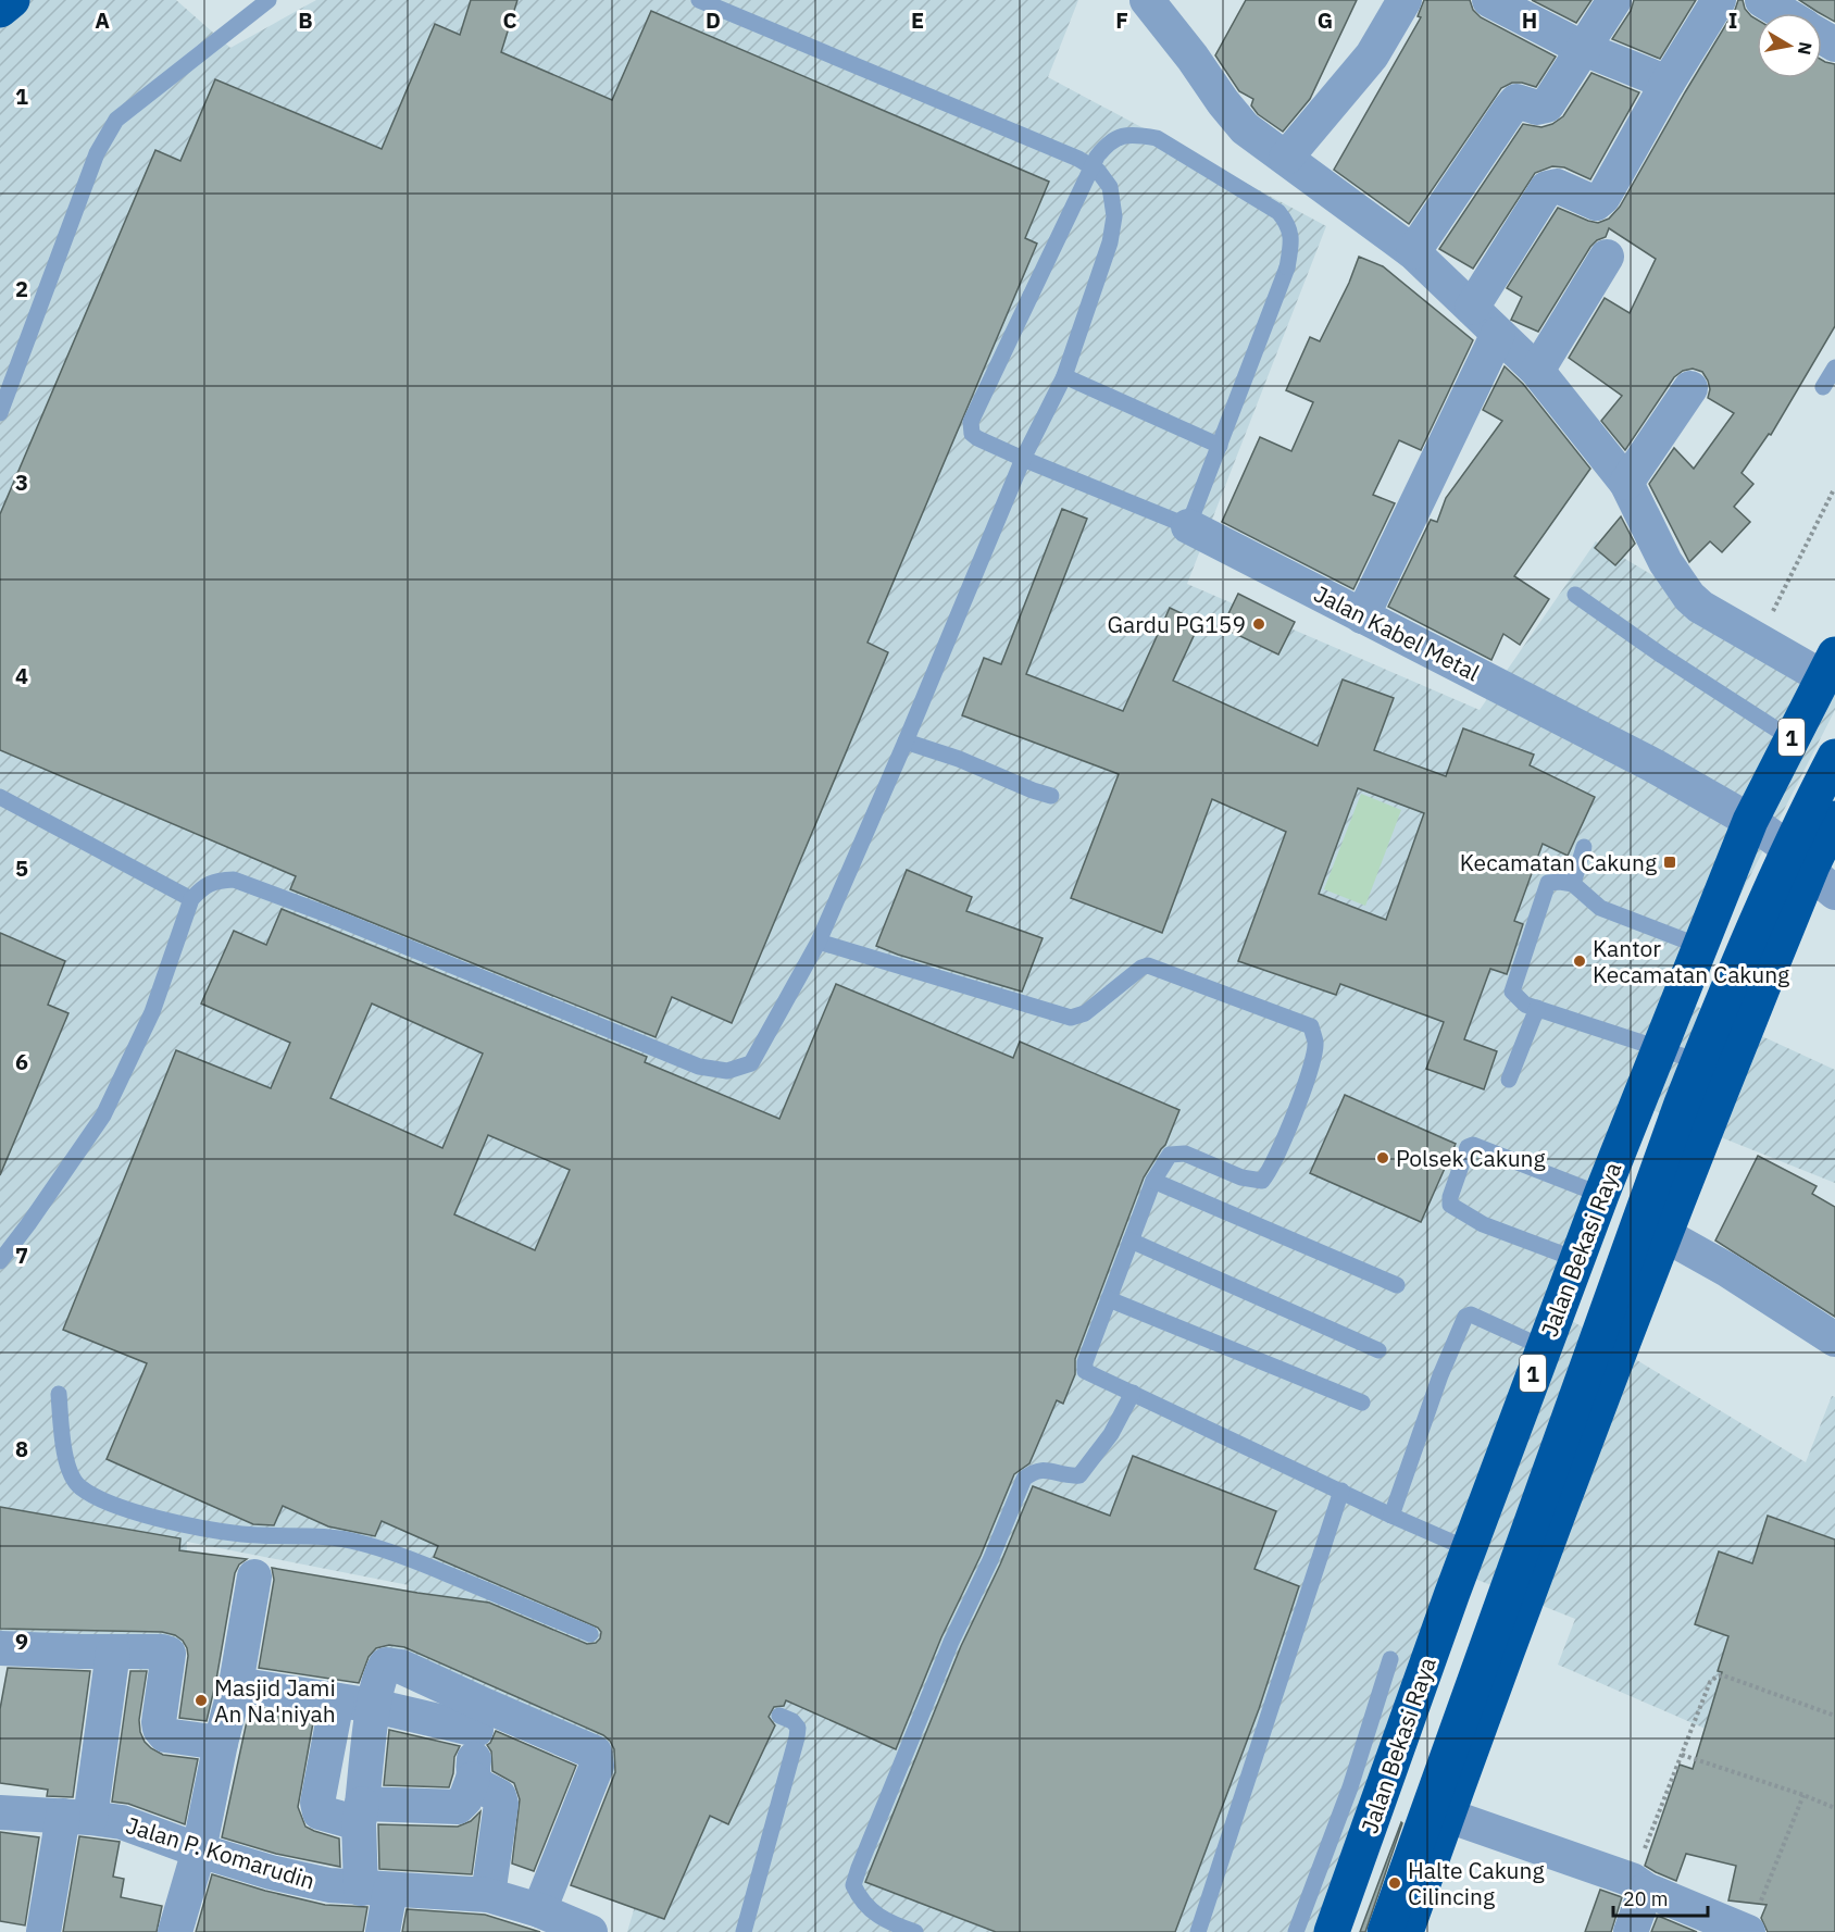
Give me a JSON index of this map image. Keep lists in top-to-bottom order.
{
  "streets": {
    "highway": ["1", "Jalan Bekasi Raya"],
    "street": ["Jalan Kabel Metal", "Jalan P. Komarudin"]
  },
  "crossings": [
    ["Jalan Kabel Metal", "Jalan Bekasi Raya"]
  ],
  "places": {
    "other": [
      "Gardu PG159",
      "Kantor Kecamatan Cakung",
      "Polsek Cakung",
      "Masjid Jami An Na'niyah",
      "Halte Cakung Cilincing"
    ],
    "transit": ["Kecamatan Cakung"]
  },
  "scale_bar": "20 m",
  "north": "right",
  "grid": {
    "columns": [
      "A",
      "B",
      "C",
      "D",
      "E",
      "F",
      "G",
      "H",
      "I"
    ],
    "rows": [
      "1",
      "2",
      "3",
      "4",
      "5",
      "6",
      "7",
      "8",
      "9"
    ]
  }
}
